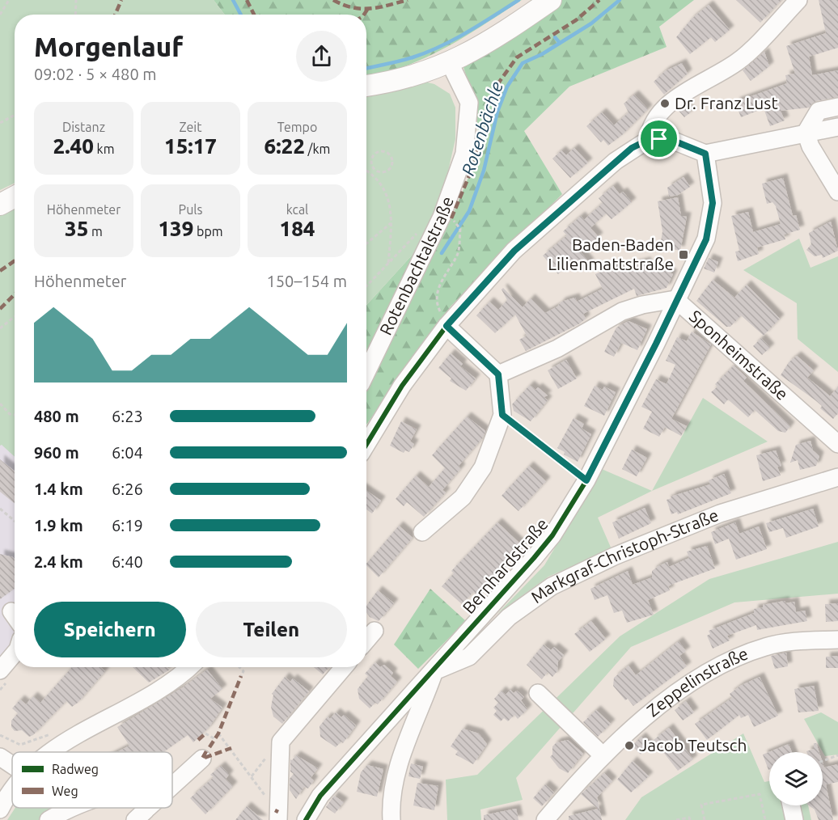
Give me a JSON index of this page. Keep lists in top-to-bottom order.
{
  "streets": {
    "street": [
      "Rotenbachtalstraße",
      "Sponheimstraße",
      "Markgraf-Christoph-Straße",
      "Bernhardstraße",
      "Zeppelinstraße"
    ]
  },
  "crossings": [
    ["Sponheimstraße", "Bernhardstraße"],
    ["Markgraf-Christoph-Straße", "Bernhardstraße"]
  ],
  "water": ["Rotenbächle"],
  "places": {
    "other": ["Dr. Franz Lust", "Jacob Teutsch"],
    "transit": ["Baden-Baden Lilienmattstraße"]
  },
  "legend": ["Radweg", "Weg"],
  "page": {
    "heading": ["Morgenlauf", "09:02 · 5 × 480 m"],
    "stats": [
      ["Distanz", "2.40 km"],
      ["Zeit", "15:17"],
      ["Tempo", "6:22 /km"],
      ["Höhenmeter", "35 m"],
      ["Puls", "139 bpm"],
      ["kcal", "184"]
    ],
    "chart": ["Höhenmeter", "150–154 m"],
    "list": [
      {
        "name": "480 m",
        "note": "6:23"
      },
      {
        "name": "960 m",
        "note": "6:04"
      },
      {
        "name": "1.4 km",
        "note": "6:26"
      },
      {
        "name": "1.9 km",
        "note": "6:19"
      },
      {
        "name": "2.4 km",
        "note": "6:40"
      }
    ],
    "buttons": ["Speichern", "Teilen"]
  }
}
